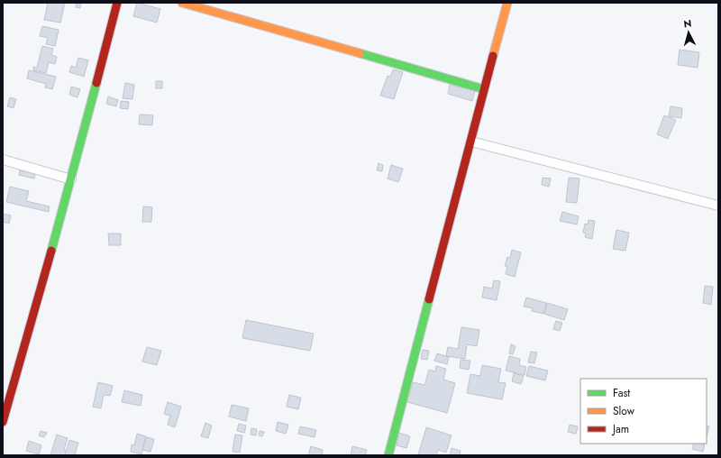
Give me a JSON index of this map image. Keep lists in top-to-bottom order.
{
  "legend": ["Fast", "Slow", "Jam"],
  "north": "top"
}
